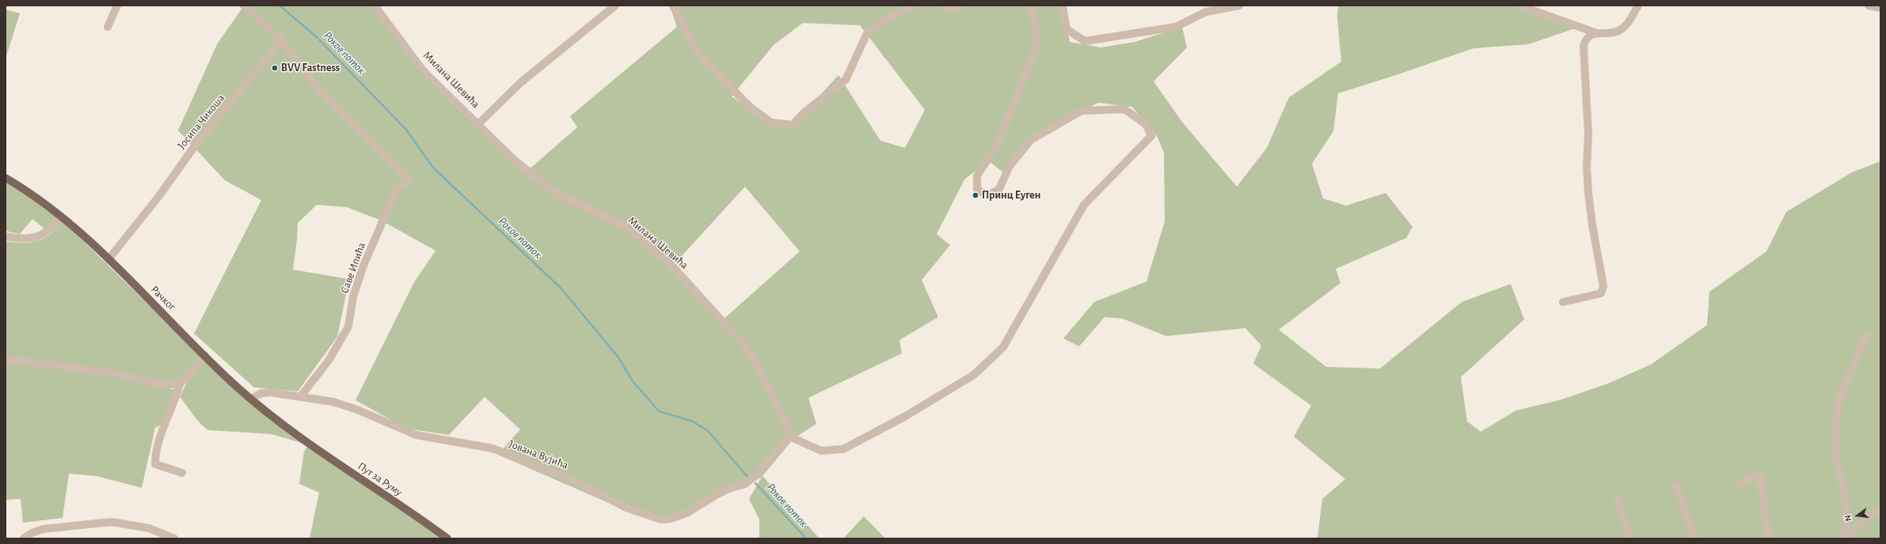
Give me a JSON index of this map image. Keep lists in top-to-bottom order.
{
  "streets": {
    "main road": ["Рачког", "Пут за Руму"],
    "street": [
      "Милана Шевића",
      "Јосипа Чикоша",
      "Саве Ипића",
      "Јована Вујића"
    ]
  },
  "crossings": [
    ["Милана Шевића", "Јована Вујића"],
    ["Јосипа Чикоша", "Саве Ипића"],
    ["Јосипа Чикоша", "Рачког"],
    ["Саве Ипића", "Јована Вујића"],
    ["Рачког", "Јована Вујића"],
    ["Рачког", "Пут за Руму"]
  ],
  "water": ["Роков поток"],
  "places": ["BVV Fastness", "Принц Еуген"],
  "north": "left"
}
